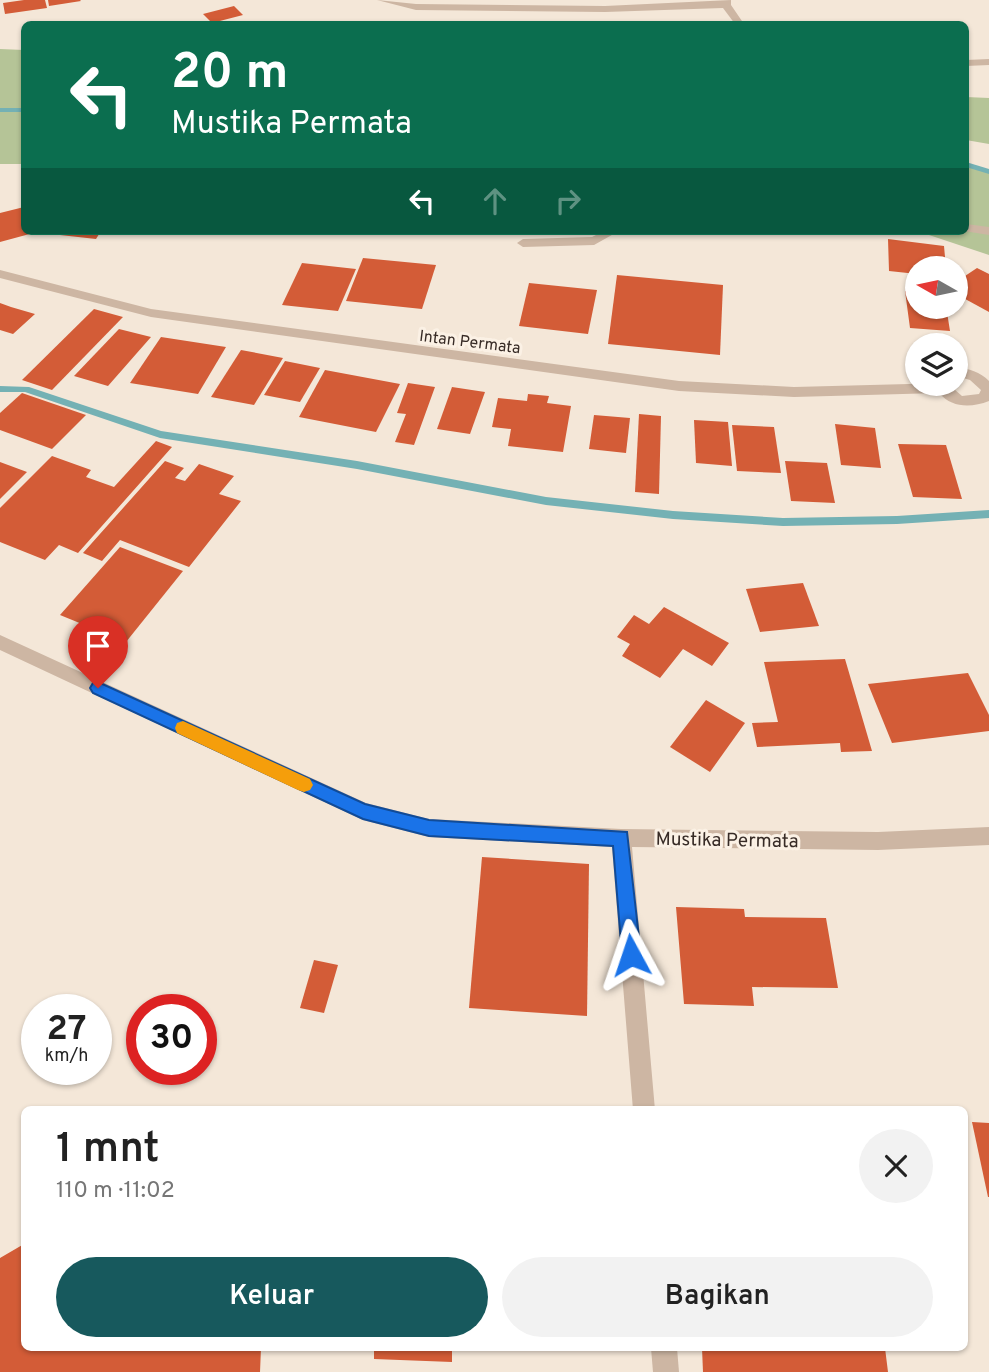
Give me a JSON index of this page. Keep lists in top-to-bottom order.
{
  "streets": {
    "street": ["Intan Permata", "Mustika Permata"]
  },
  "north": "left",
  "page": {
    "turn": ["20 m", "Mustika Permata"],
    "speed": "27 km/h",
    "limit": "30",
    "heading": ["1 mnt", "110 m · 11:02"],
    "buttons": ["Keluar", "Bagikan"]
  }
}
